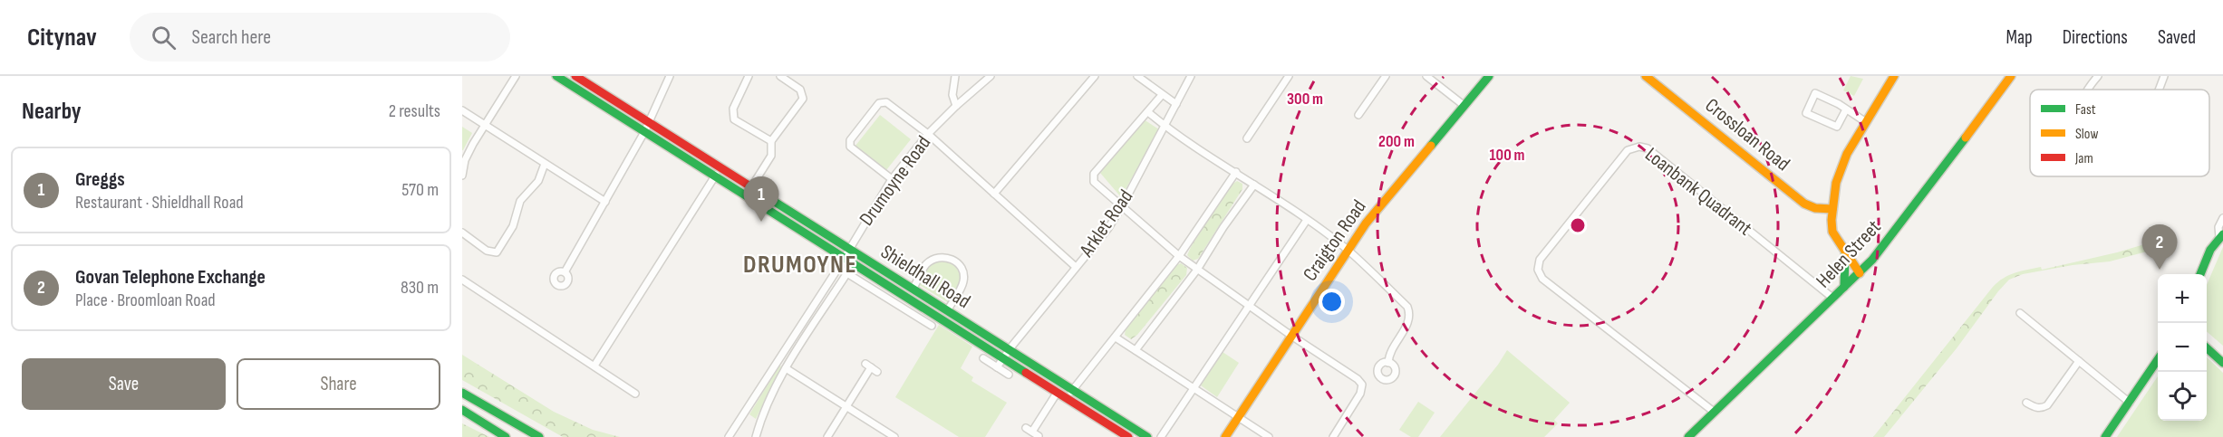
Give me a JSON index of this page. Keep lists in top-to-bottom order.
{
  "streets": {
    "main road": [
      "Crossloan Road",
      "Craigton Road",
      "Helen Street",
      "Shieldhall Road"
    ],
    "street": ["Drumoyne Road", "Loanbank Quadrant", "Arklet Road"]
  },
  "crossings": [
    ["Drumoyne Road", "Shieldhall Road"],
    ["Loanbank Quadrant", "Helen Street"],
    ["Arklet Road", "Shieldhall Road"]
  ],
  "districts": ["DRUMOYNE"],
  "legend": ["Fast", "Slow", "Jam"],
  "page": {
    "header": "Citynav",
    "search": "Search here",
    "nav": ["Map", "Directions", "Saved"],
    "heading": ["Nearby", "2 results"],
    "list": [
      {
        "mark": "1",
        "name": "Greggs",
        "note": "Restaurant · Shieldhall Road",
        "value": "570 m"
      },
      {
        "mark": "2",
        "name": "Govan Telephone Exchange",
        "note": "Place · Broomloan Road",
        "value": "830 m"
      }
    ],
    "pins": ["1", "2"],
    "map_buttons": ["+", "−"],
    "buttons": ["Save", "Share"]
  },
  "rings": ["300 m", "200 m", "100 m"]
}
